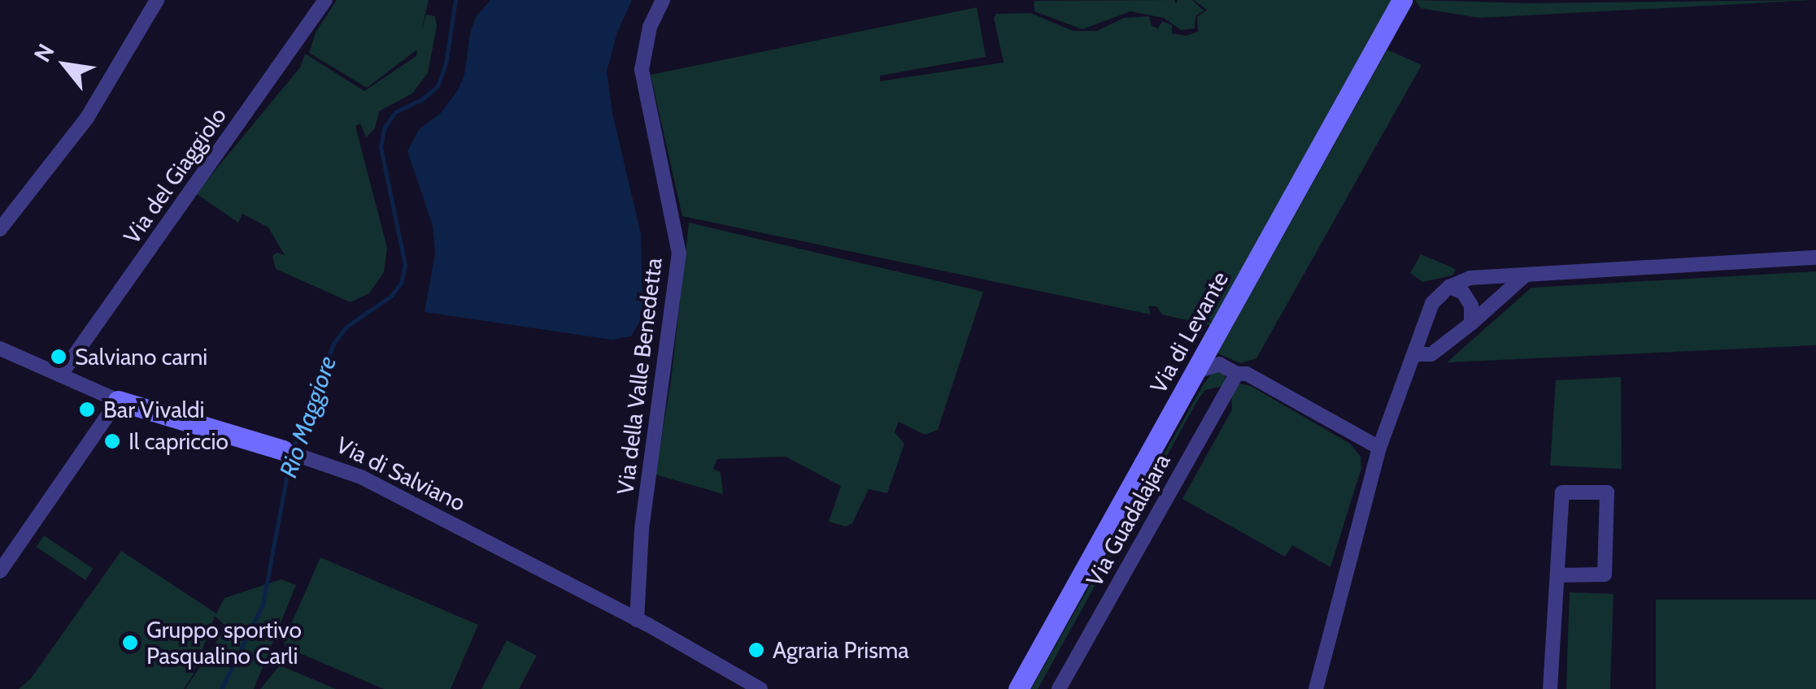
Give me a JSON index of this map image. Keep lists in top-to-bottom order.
{
  "streets": {
    "main road": ["Via di Levante", "Via di Salviano"],
    "street": ["Via del Giaggiolo", "Via della Valle Benedetta", "Via Guadalajara"]
  },
  "crossings": [
    ["Via del Giaggiolo", "Via di Salviano"],
    ["Via della Valle Benedetta", "Via di Salviano"]
  ],
  "water": ["Rio Maggiore"],
  "places": [
    "Salviano carni",
    "Bar Vivaldi",
    "Il capriccio",
    "Gruppo sportivo Pasqualino Carli",
    "Agraria Prisma"
  ],
  "north": "top left"
}
